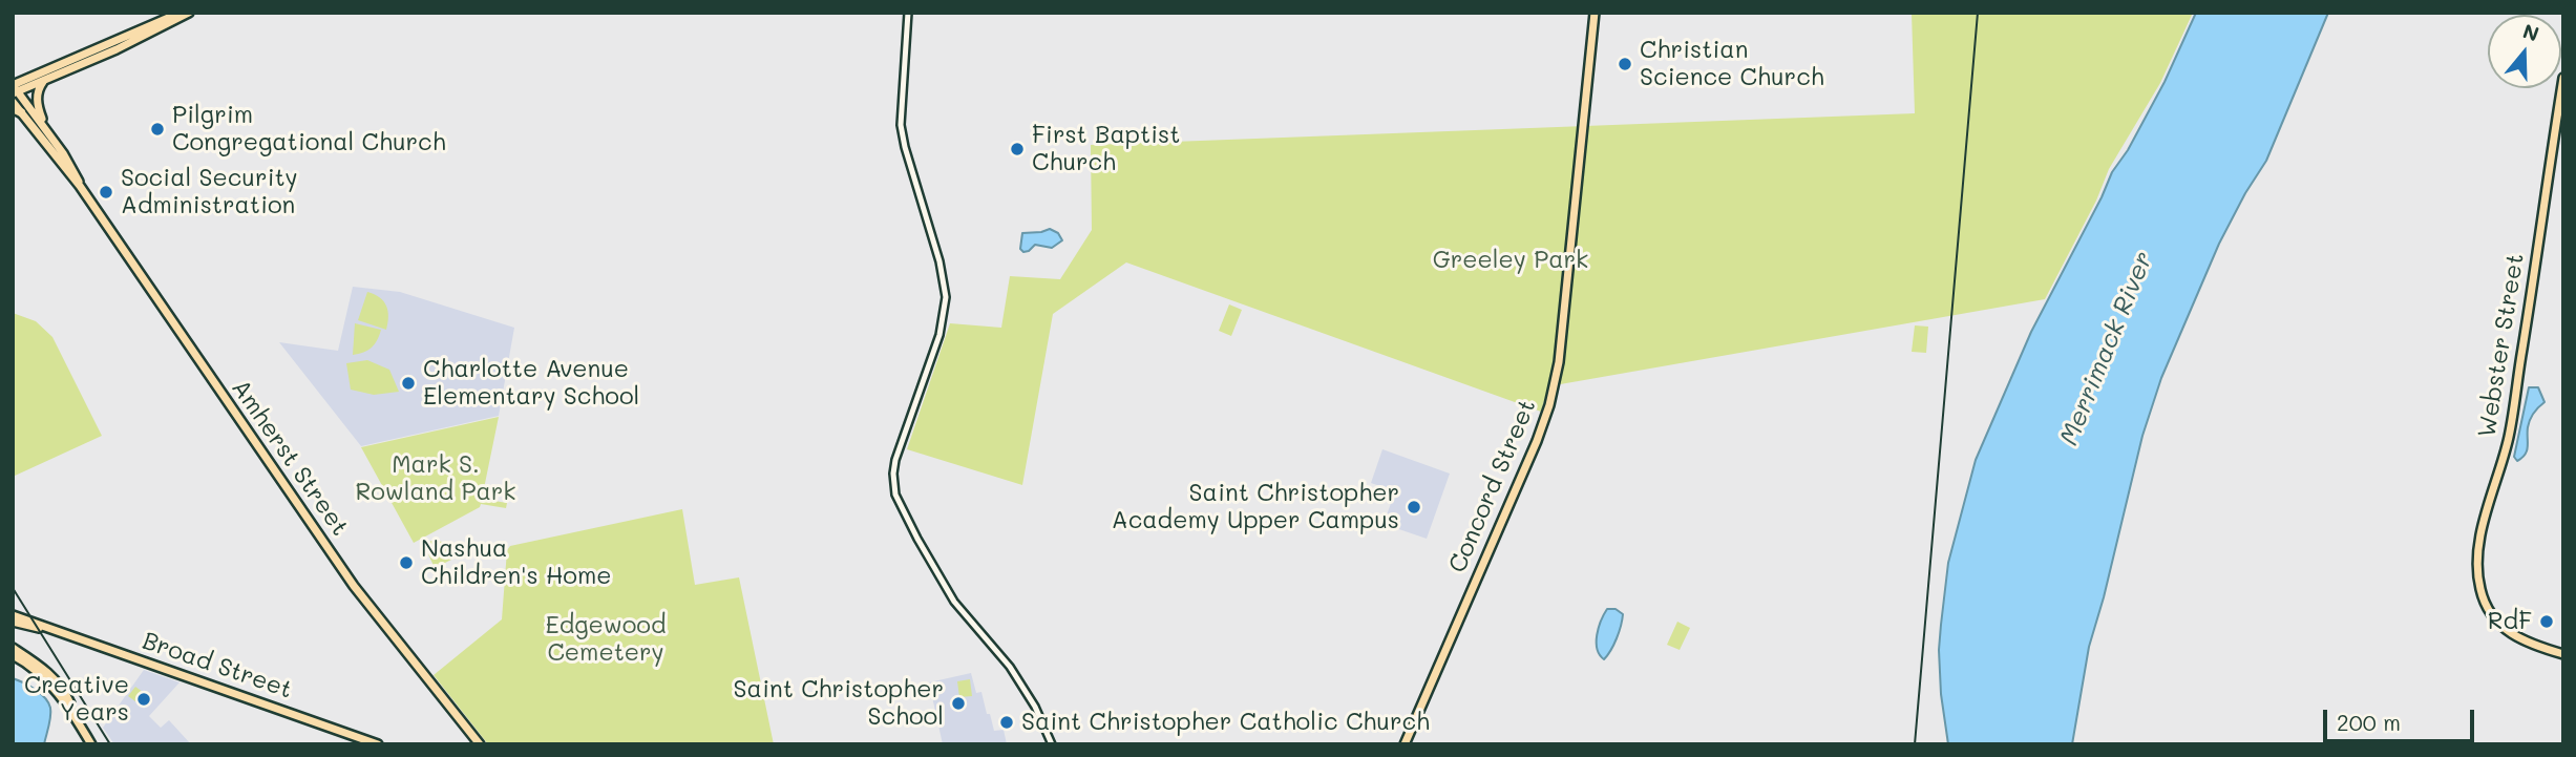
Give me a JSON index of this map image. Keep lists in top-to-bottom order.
{
  "streets": {
    "main road": [
      "Webster Street",
      "Amherst Street",
      "Concord Street",
      "Broad Street"
    ]
  },
  "water": ["Merrimack River"],
  "parks": ["Greeley Park", "Mark S. Rowland Park", "Edgewood Cemetery"],
  "places": [
    "Christian Science Church",
    "Pilgrim Congregational Church",
    "First Baptist Church",
    "Social Security Administration",
    "Charlotte Avenue Elementary School",
    "Saint Christopher Academy Upper Campus",
    "Nashua Children's Home",
    "RdF",
    "Creative Years",
    "Saint Christopher School",
    "Saint Christopher Catholic Church"
  ],
  "scale_bar": "200 m",
  "north": "top"
}
